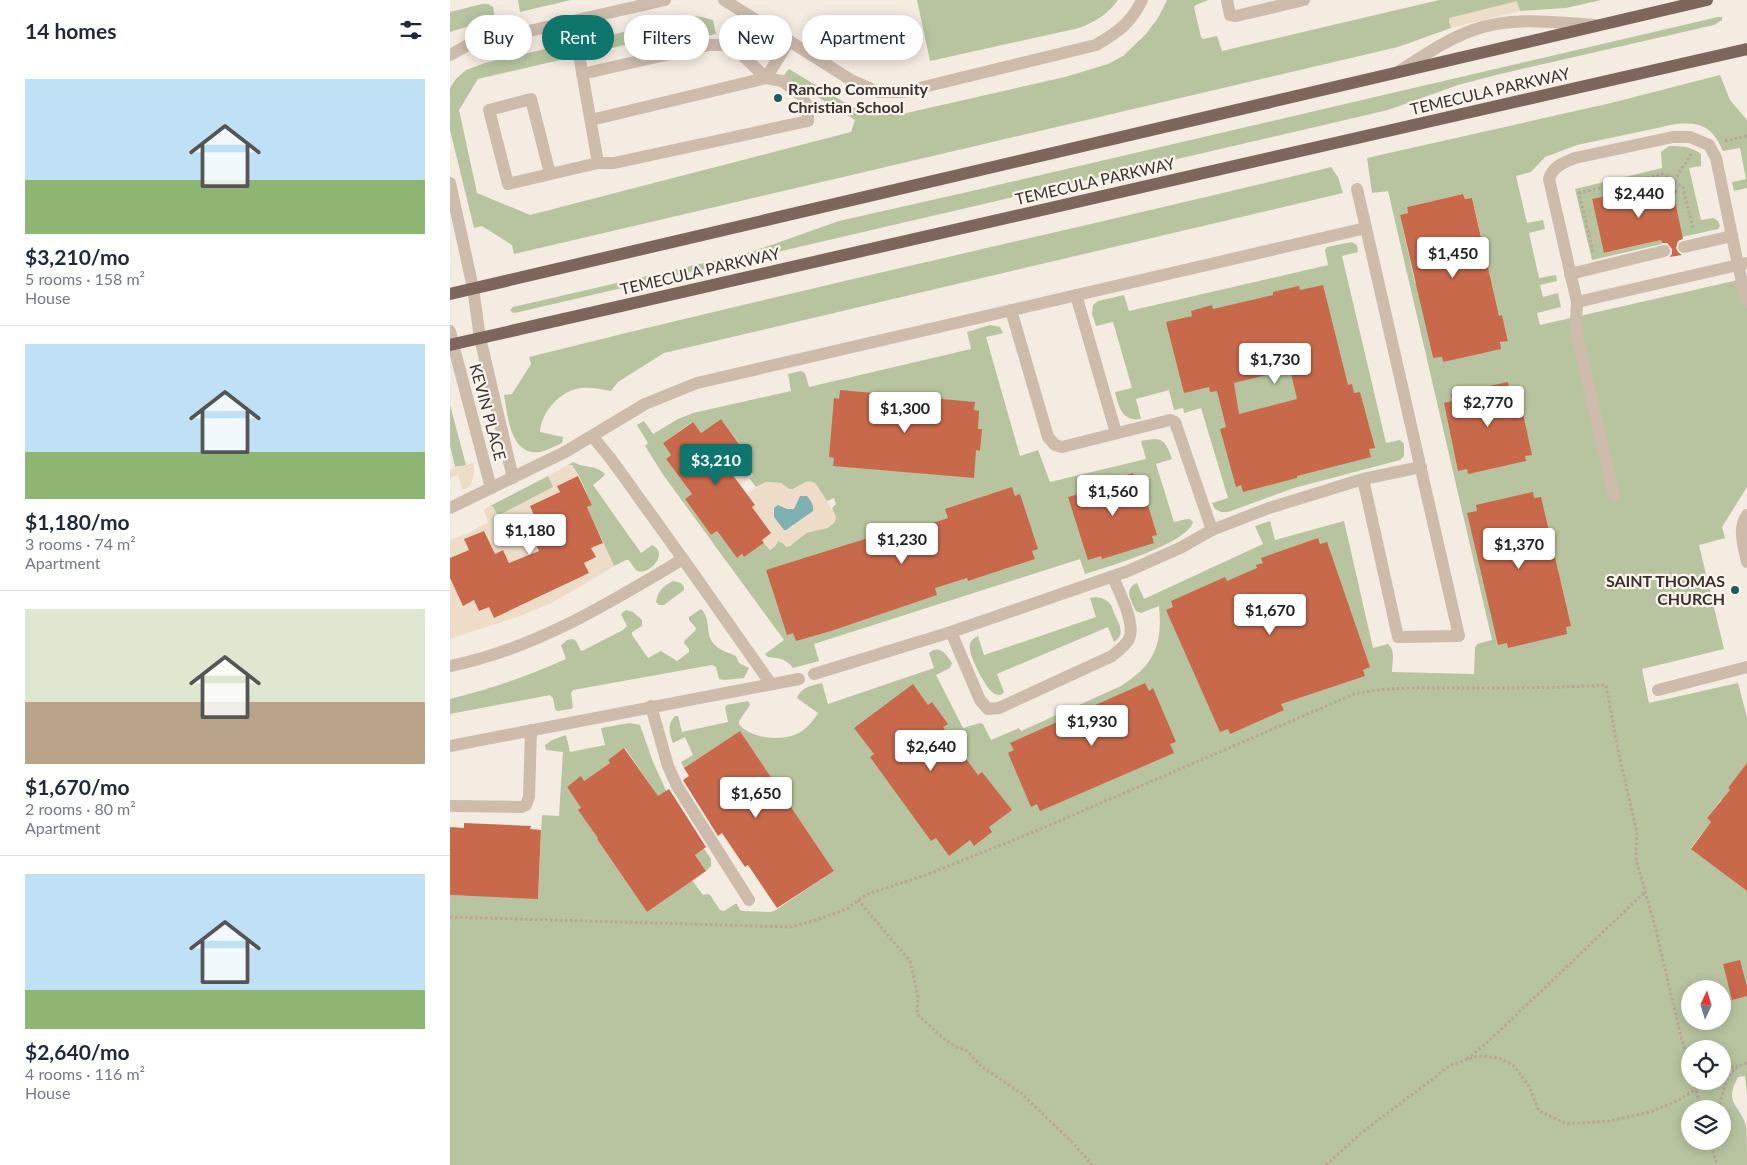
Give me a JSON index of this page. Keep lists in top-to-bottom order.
{
  "streets": {
    "main road": ["TEMECULA PARKWAY"],
    "street": ["KEVIN PLACE"]
  },
  "crossings": [
    ["TEMECULA PARKWAY", "KEVIN PLACE"]
  ],
  "places": ["Rancho Community Christian School", "SAINT THOMAS CHURCH"],
  "north": "top",
  "page": {
    "heading": "14 homes",
    "chip": [
      "Buy",
      "Rent",
      "Filters",
      "New",
      "Apartment"
    ],
    "list": [
      {
        "name": "$3,210/mo",
        "note": "5 rooms · 158 m² · House"
      },
      {
        "name": "$1,180/mo",
        "note": "3 rooms · 74 m² · Apartment"
      },
      {
        "name": "$1,670/mo",
        "note": "2 rooms · 80 m² · Apartment"
      },
      {
        "name": "$2,640/mo",
        "note": "4 rooms · 116 m² · House"
      }
    ],
    "price": [
      "$2,440",
      "$1,450",
      "$1,730",
      "$2,770",
      "$1,300",
      "$3,210",
      "$1,560",
      "$1,180",
      "$1,230",
      "$1,370",
      "$1,670",
      "$1,930",
      "$2,640",
      "$1,650"
    ]
  }
}
